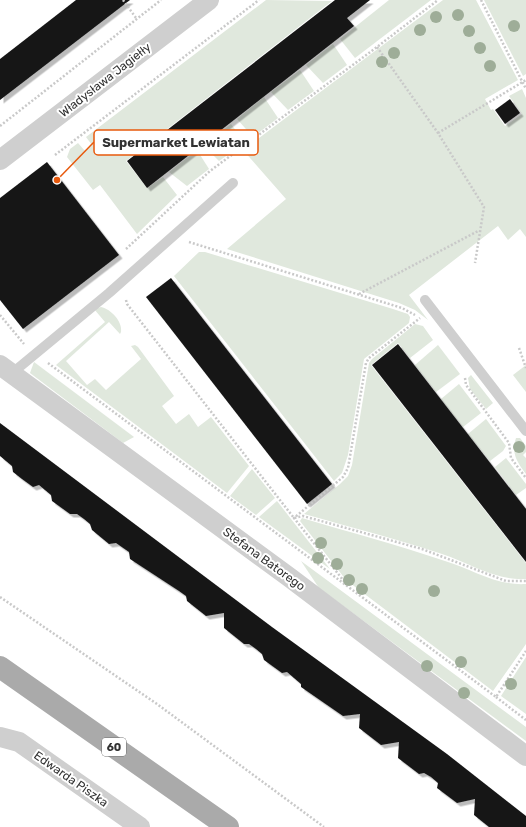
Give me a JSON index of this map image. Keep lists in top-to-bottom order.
{
  "streets": {
    "main road": ["60"],
    "street": ["Władysława Jagiełły", "Stefana Batorego", "Edwarda Piszka"]
  },
  "places": ["Supermarket Lewiatan"]
}
